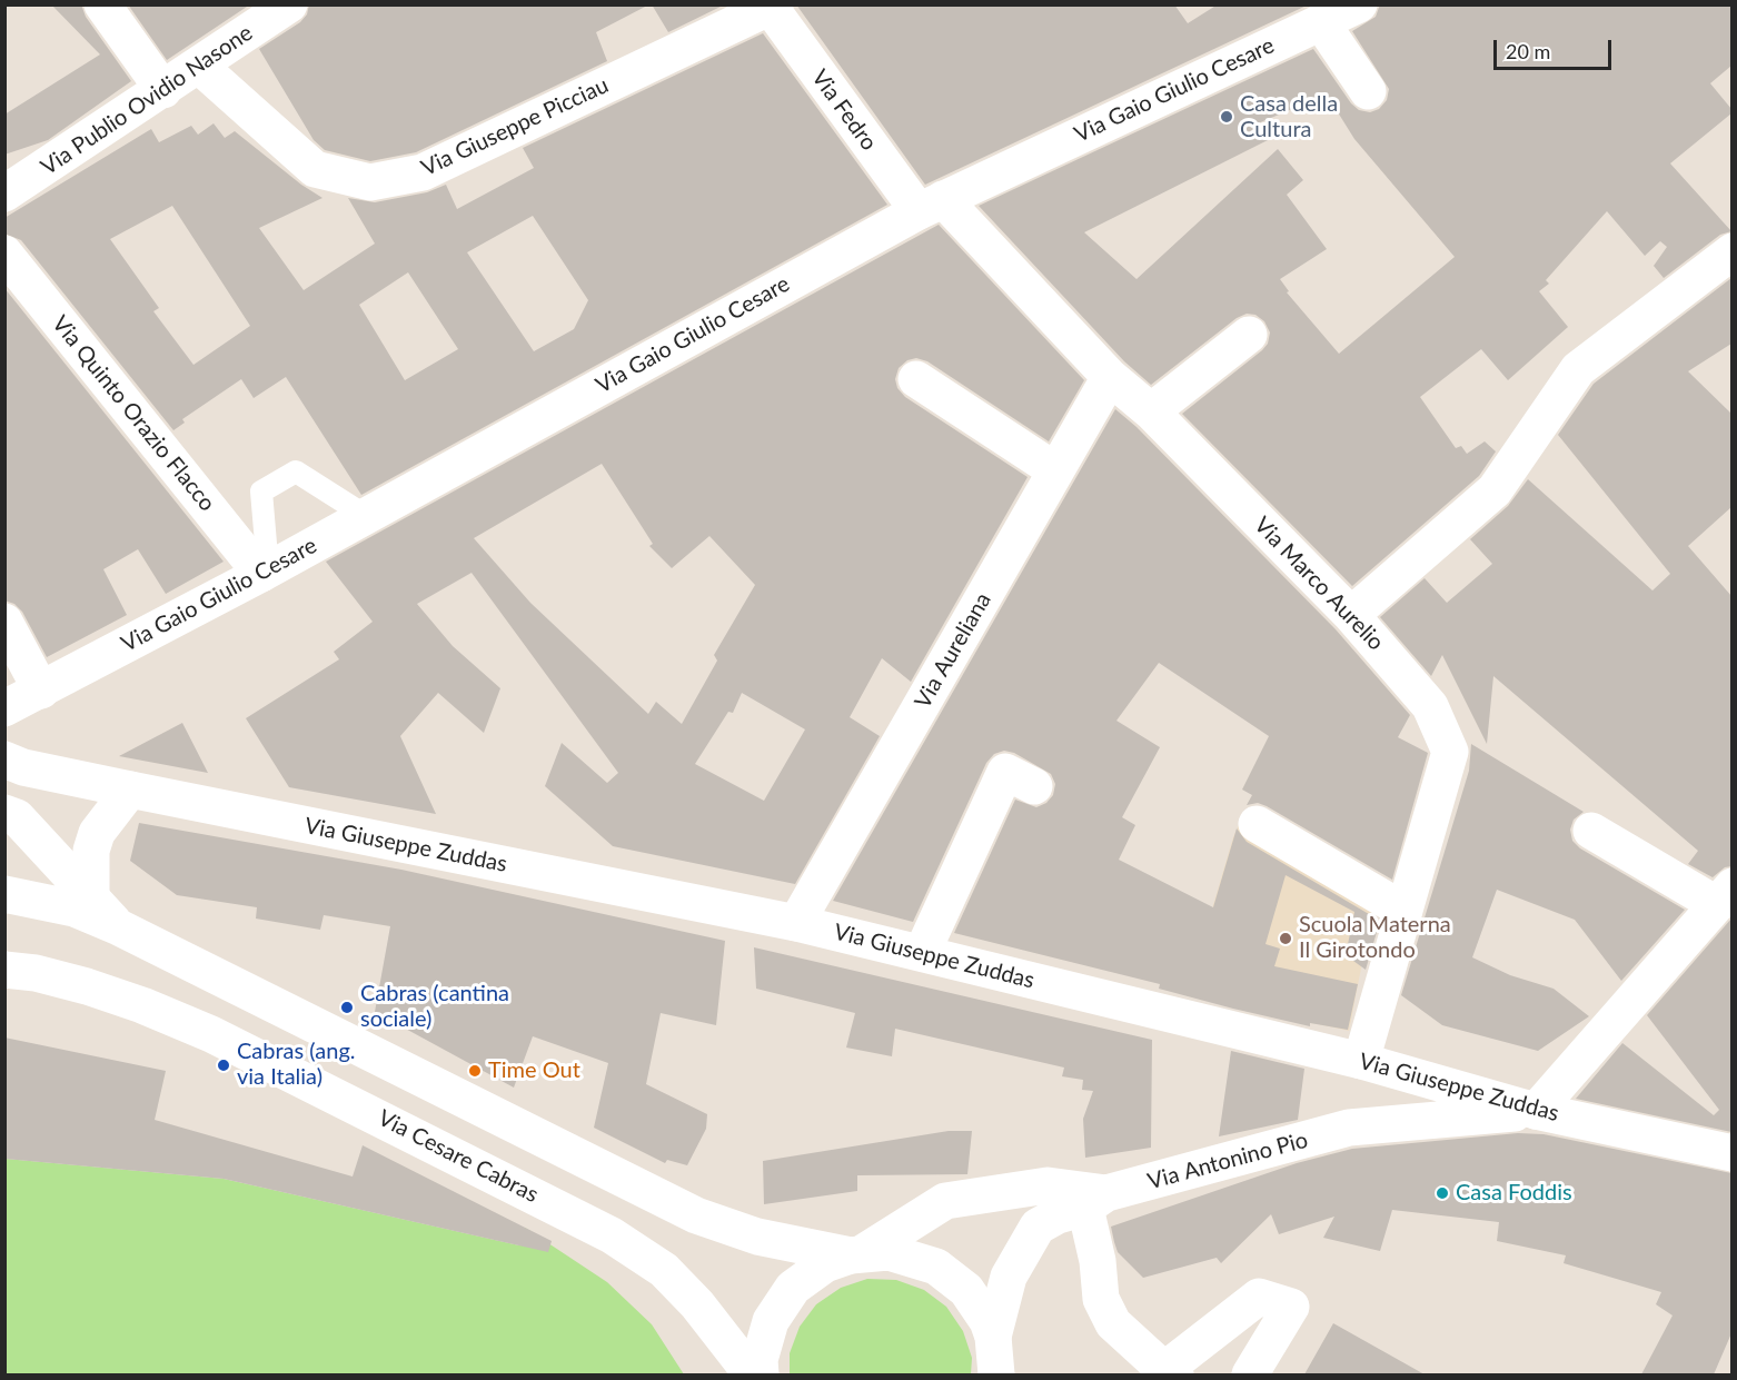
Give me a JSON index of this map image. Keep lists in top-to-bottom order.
{
  "streets": {
    "street": [
      "Via Gaio Giulio Cesare",
      "Via Publio Ovidio Nasone",
      "Via Fedro",
      "Via Giuseppe Picciau",
      "Via Quinto Orazio Flacco",
      "Via Marco Aurelio",
      "Via Aureliana",
      "Via Giuseppe Zuddas",
      "Via Cesare Cabras",
      "Via Antonino Pio"
    ]
  },
  "crossings": [
    ["Via Gaio Giulio Cesare", "Via Fedro"],
    ["Via Gaio Giulio Cesare", "Via Quinto Orazio Flacco"],
    ["Via Gaio Giulio Cesare", "Via Marco Aurelio"],
    ["Via Publio Ovidio Nasone", "Via Giuseppe Picciau"],
    ["Via Fedro", "Via Giuseppe Picciau"],
    ["Via Fedro", "Via Marco Aurelio"],
    ["Via Marco Aurelio", "Via Aureliana"],
    ["Via Marco Aurelio", "Via Giuseppe Zuddas"],
    ["Via Marco Aurelio", "Via Antonino Pio"],
    ["Via Aureliana", "Via Giuseppe Zuddas"],
    ["Via Giuseppe Zuddas", "Via Antonino Pio"]
  ],
  "places": [
    "Casa della Cultura",
    "Scuola Materna Il Girotondo",
    "Cabras (cantina sociale)",
    "Cabras (ang. via Italia)",
    "Time Out",
    "Casa Foddis"
  ],
  "scale_bar": "20 m"
}
